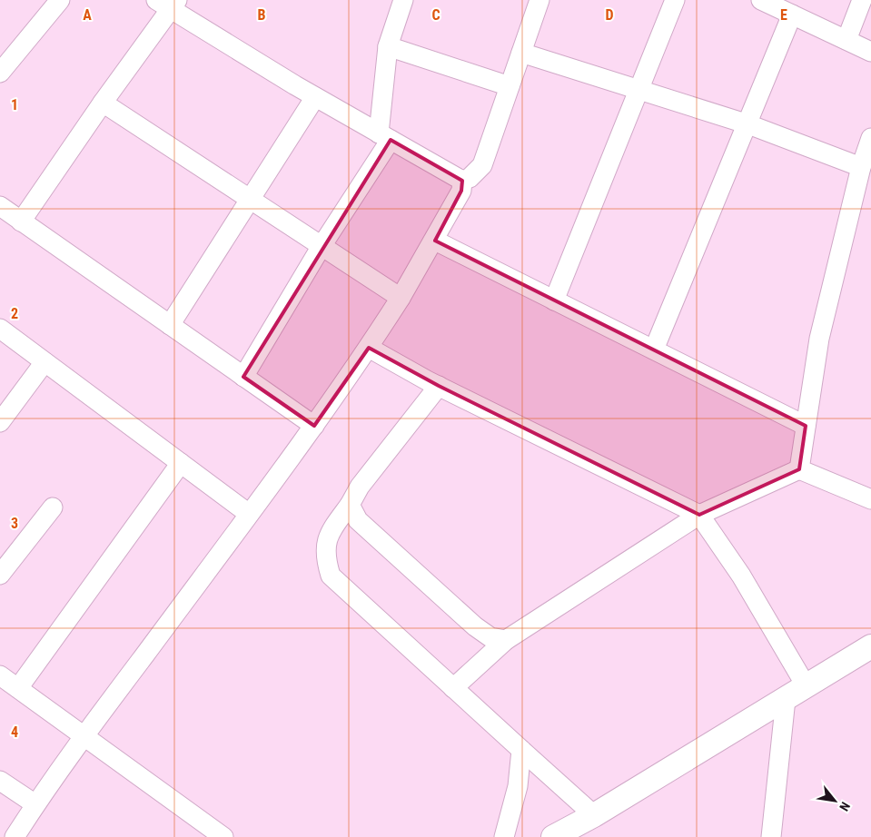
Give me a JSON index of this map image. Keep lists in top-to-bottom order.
{
  "north": "bottom right",
  "grid": {
    "columns": [
      "A",
      "B",
      "C",
      "D",
      "E"
    ],
    "rows": [
      "1",
      "2",
      "3",
      "4"
    ]
  }
}
